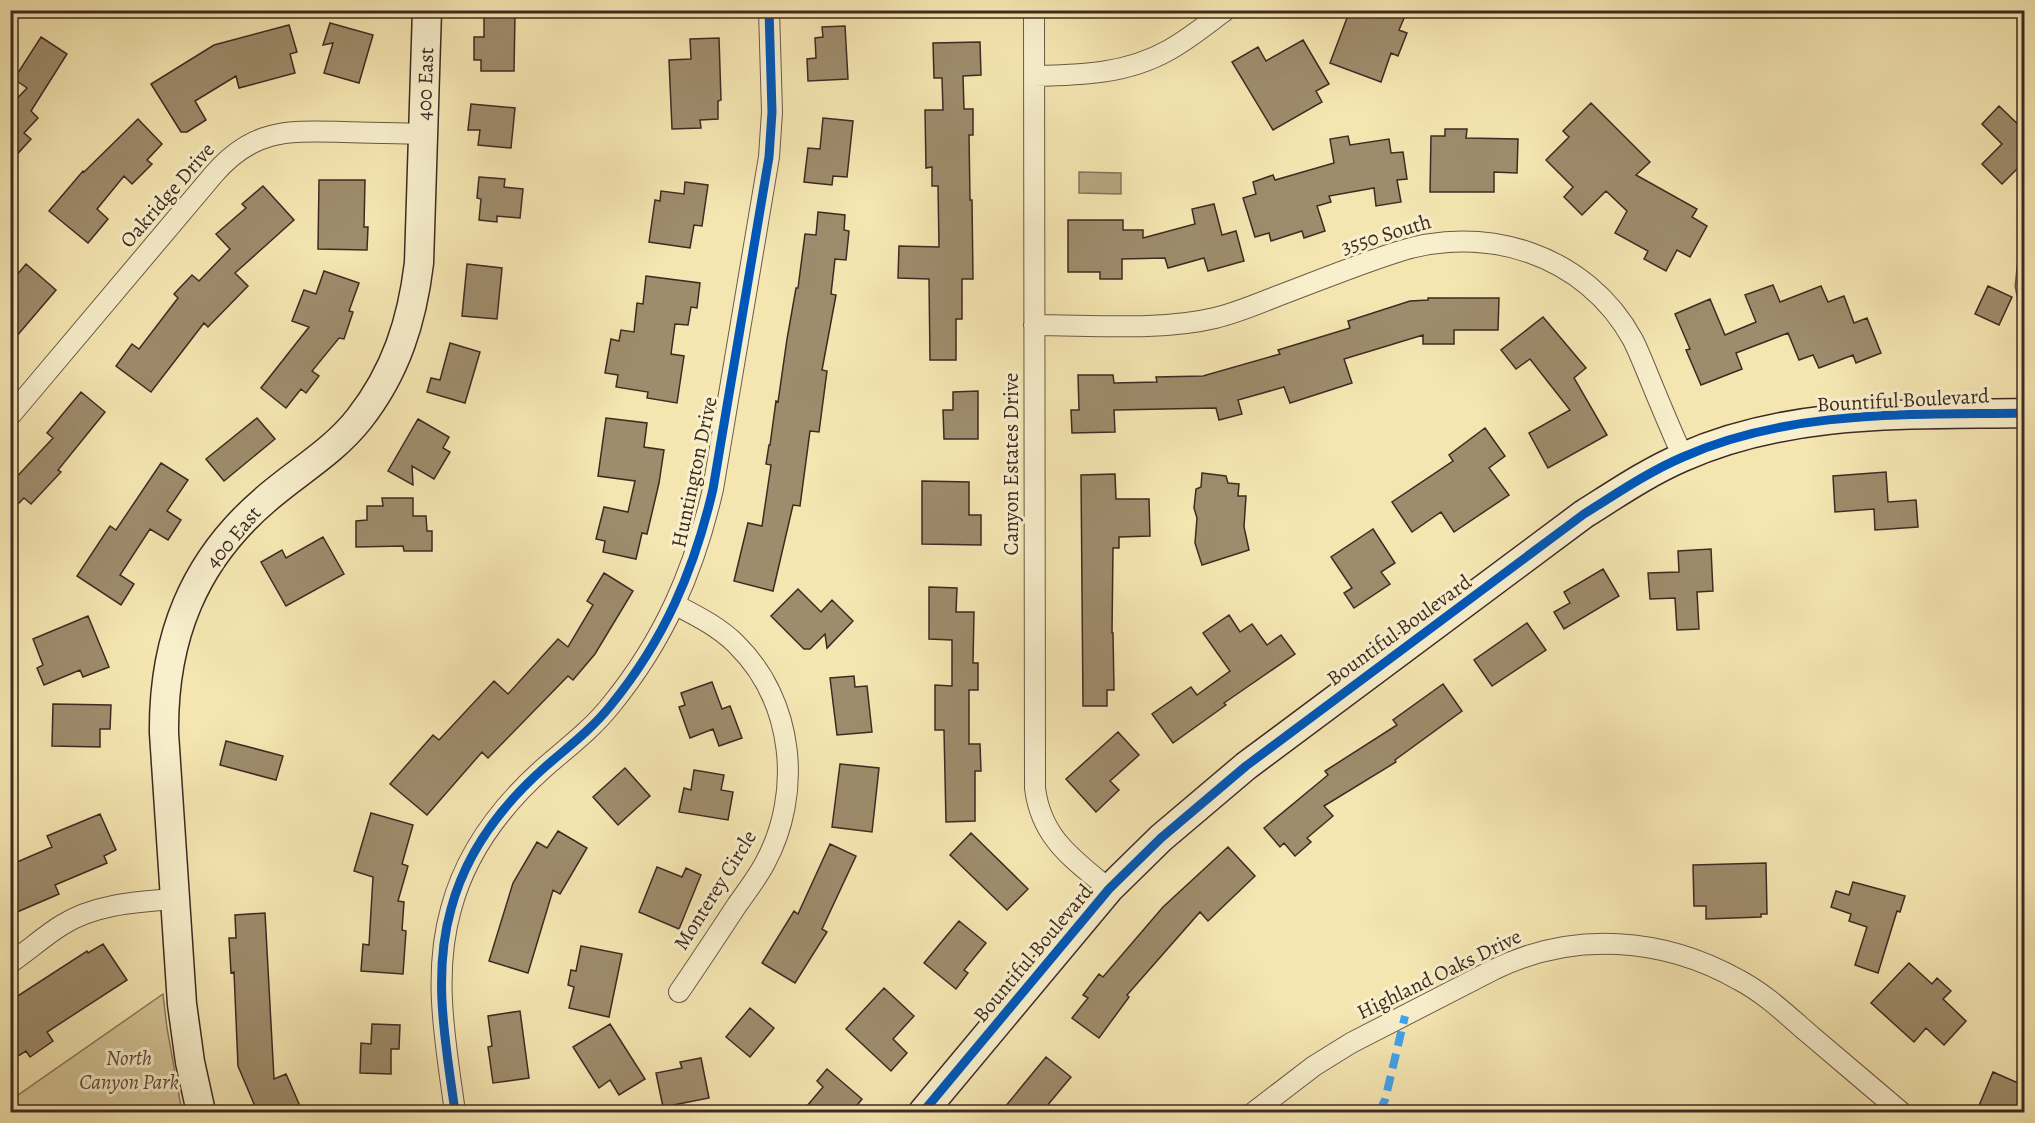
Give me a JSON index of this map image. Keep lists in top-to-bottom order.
{
  "streets": {
    "main road": ["400 East", "Bountiful Boulevard"],
    "street": [
      "Oakridge Drive",
      "3550 South",
      "Canyon Estates Drive",
      "Huntington Drive",
      "Monterey Circle",
      "Highland Oaks Drive"
    ]
  },
  "crossings": [
    ["400 East", "Oakridge Drive"],
    ["3550 South", "Bountiful Boulevard"],
    ["3550 South", "Canyon Estates Drive"],
    ["Bountiful Boulevard", "Canyon Estates Drive"],
    ["Huntington Drive", "Monterey Circle"]
  ],
  "parks": ["North Canyon Park"]
}
